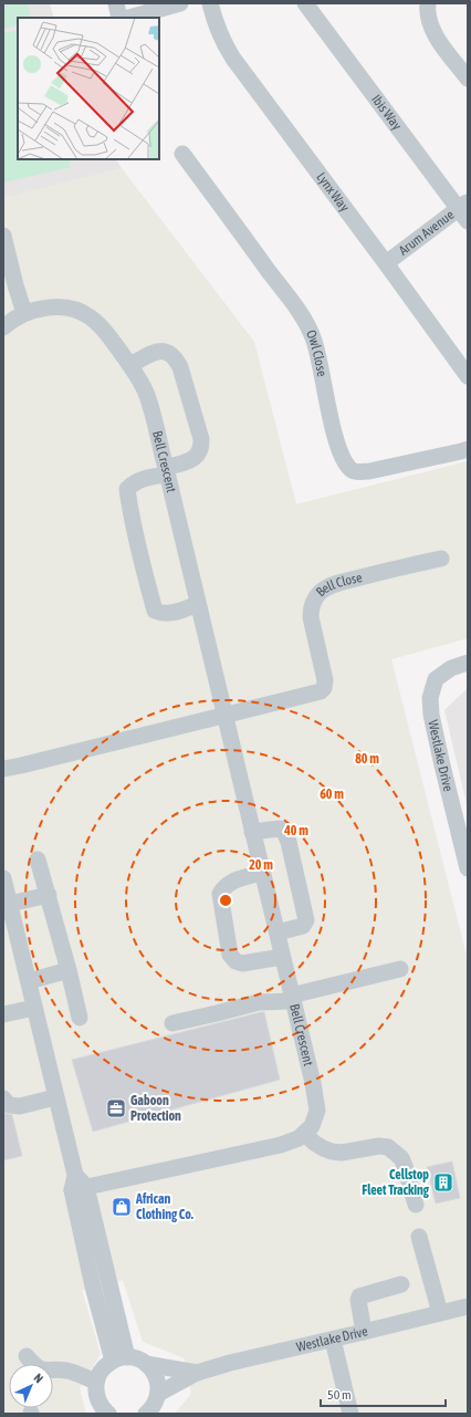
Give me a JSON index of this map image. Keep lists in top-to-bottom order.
{
  "streets": {
    "street": [
      "Ibis Way",
      "Lynx Way",
      "Arum Avenue",
      "Owl Close",
      "Bell Crescent",
      "Bell Close",
      "Westlake Drive"
    ]
  },
  "crossings": [
    ["Ibis Way", "Arum Avenue"],
    ["Lynx Way", "Arum Avenue"],
    ["Bell Crescent", "Bell Close"]
  ],
  "places": {
    "office": ["Gaboon Protection"],
    "building": ["Cellstop Fleet Tracking"],
    "shop": ["African Clothing Co."]
  },
  "scale_bar": "50 m",
  "north": "top right",
  "rings": [
    "80 m",
    "60 m",
    "40 m",
    "20 m"
  ]
}
